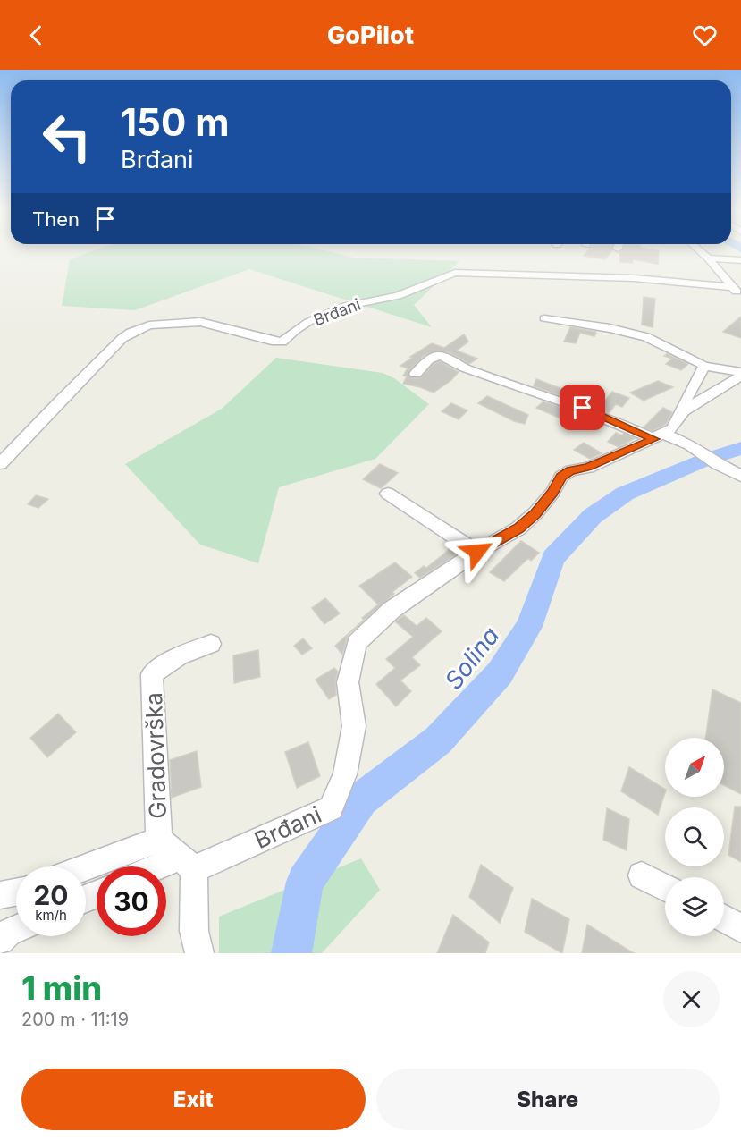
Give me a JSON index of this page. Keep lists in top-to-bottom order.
{
  "streets": {
    "street": ["Brđani", "Gradovrška"]
  },
  "crossings": [
    ["Brđani", "Gradovrška"]
  ],
  "water": ["Solina"],
  "north": "top right",
  "page": {
    "header": "GoPilot",
    "turn": ["150 m", "Brđani"],
    "then": "Then",
    "speed": "20 km/h",
    "limit": "30",
    "heading": ["1 min", "200 m · 11:19"],
    "buttons": ["Exit", "Share"]
  }
}
